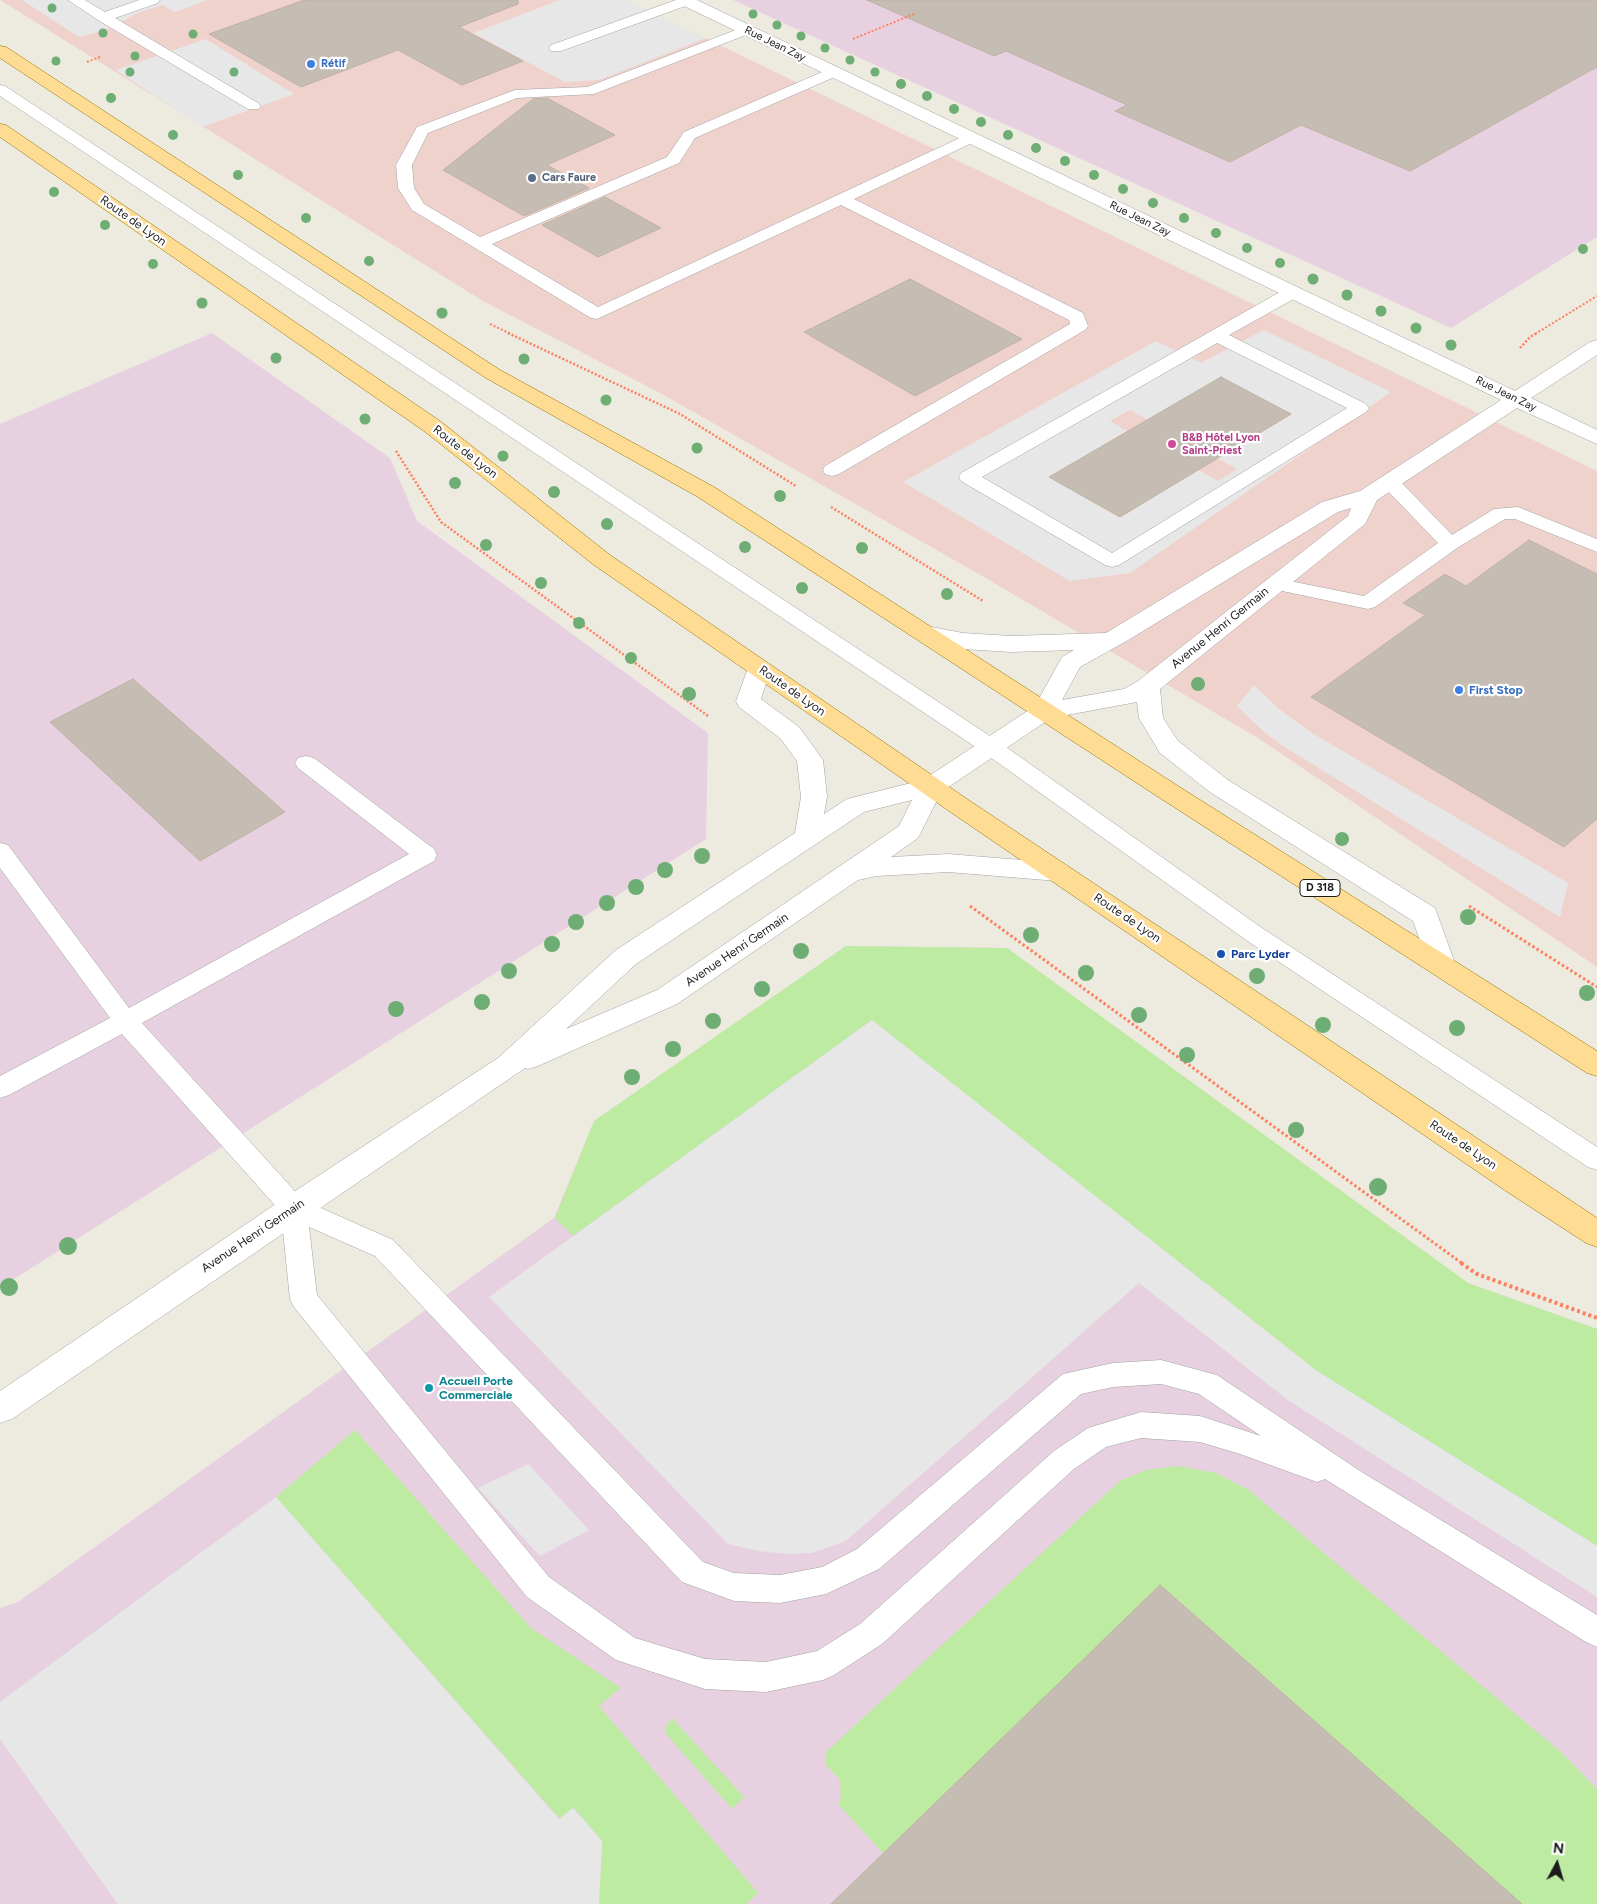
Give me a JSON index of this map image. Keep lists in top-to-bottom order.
{
  "streets": {
    "main road": ["Route de Lyon", "D 318"],
    "street": ["Rue Jean Zay", "Avenue Henri Germain"]
  },
  "crossings": [
    ["Rue Jean Zay", "Avenue Henri Germain"],
    ["Route de Lyon", "Avenue Henri Germain"],
    ["Avenue Henri Germain", "D 318"]
  ],
  "places": [
    "Rétif",
    "Cars Faure",
    "B&B Hôtel Lyon Saint-Priest",
    "First Stop",
    "Parc Lyder",
    "Accueil Porte Commerciale"
  ],
  "north": "top"
}
